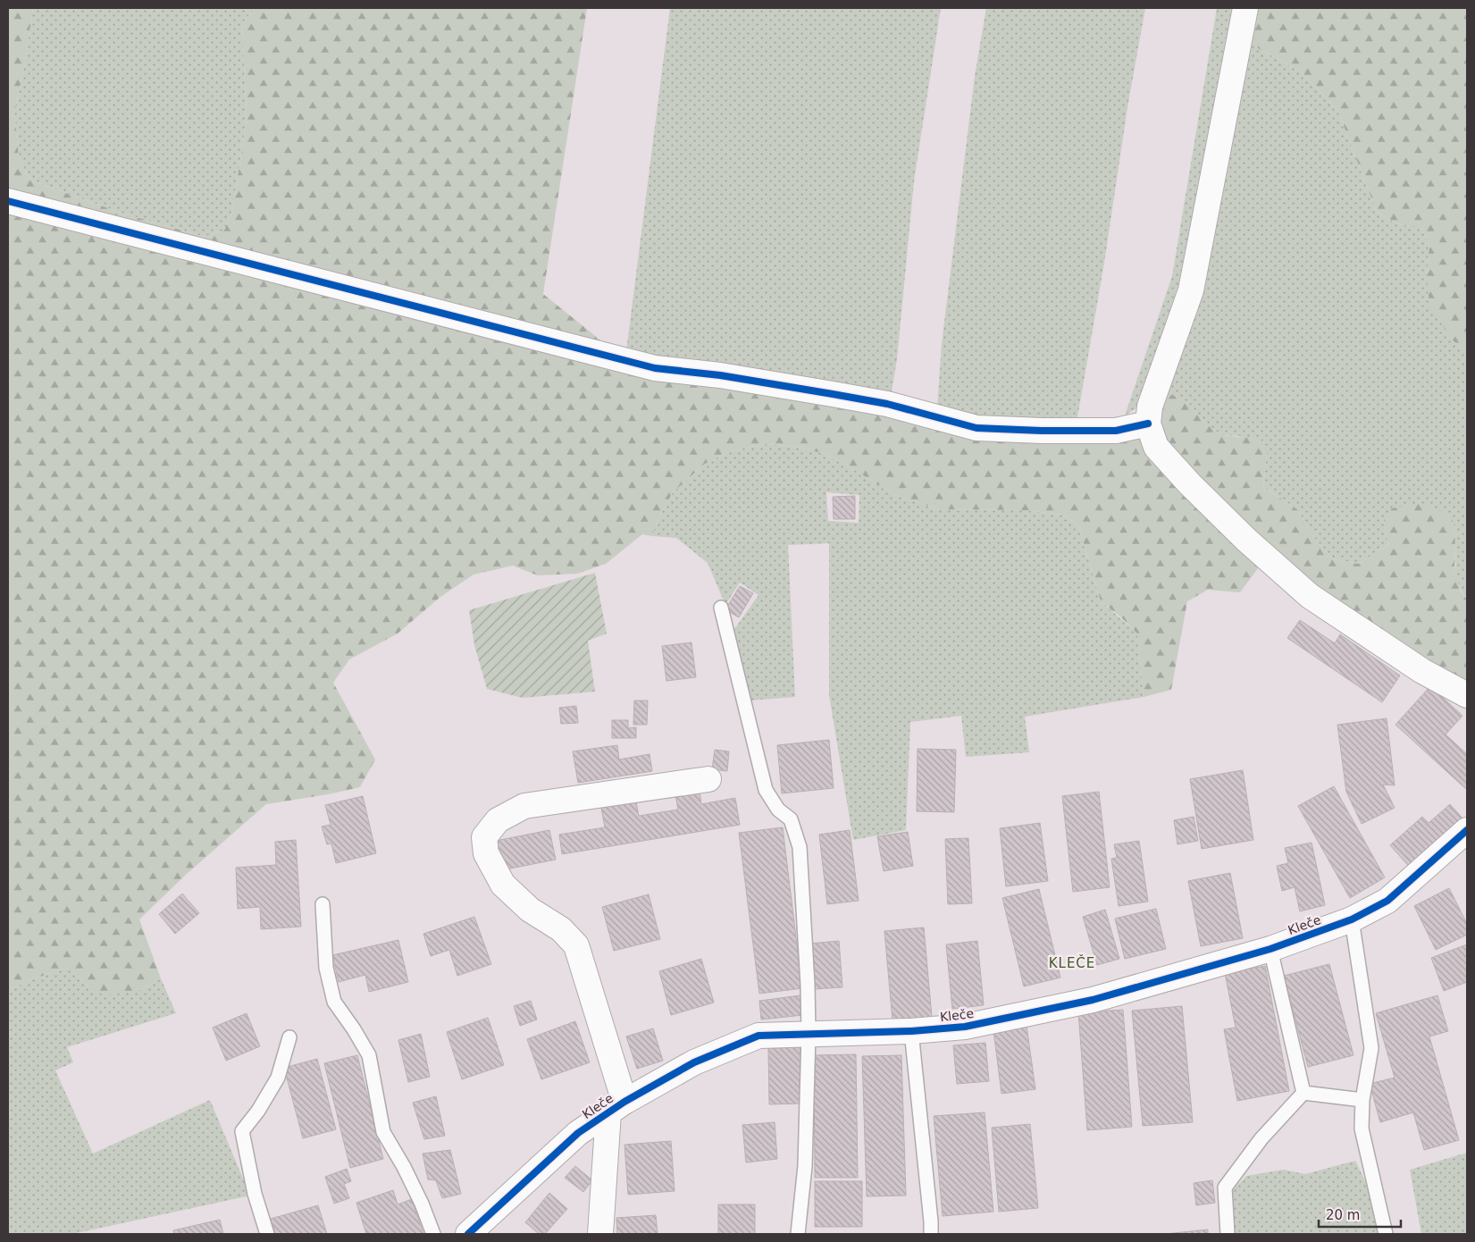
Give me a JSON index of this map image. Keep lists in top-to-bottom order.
{
  "streets": {
    "street": ["Kleče"]
  },
  "districts": ["KLEČE"],
  "scale_bar": "20 m"
}
